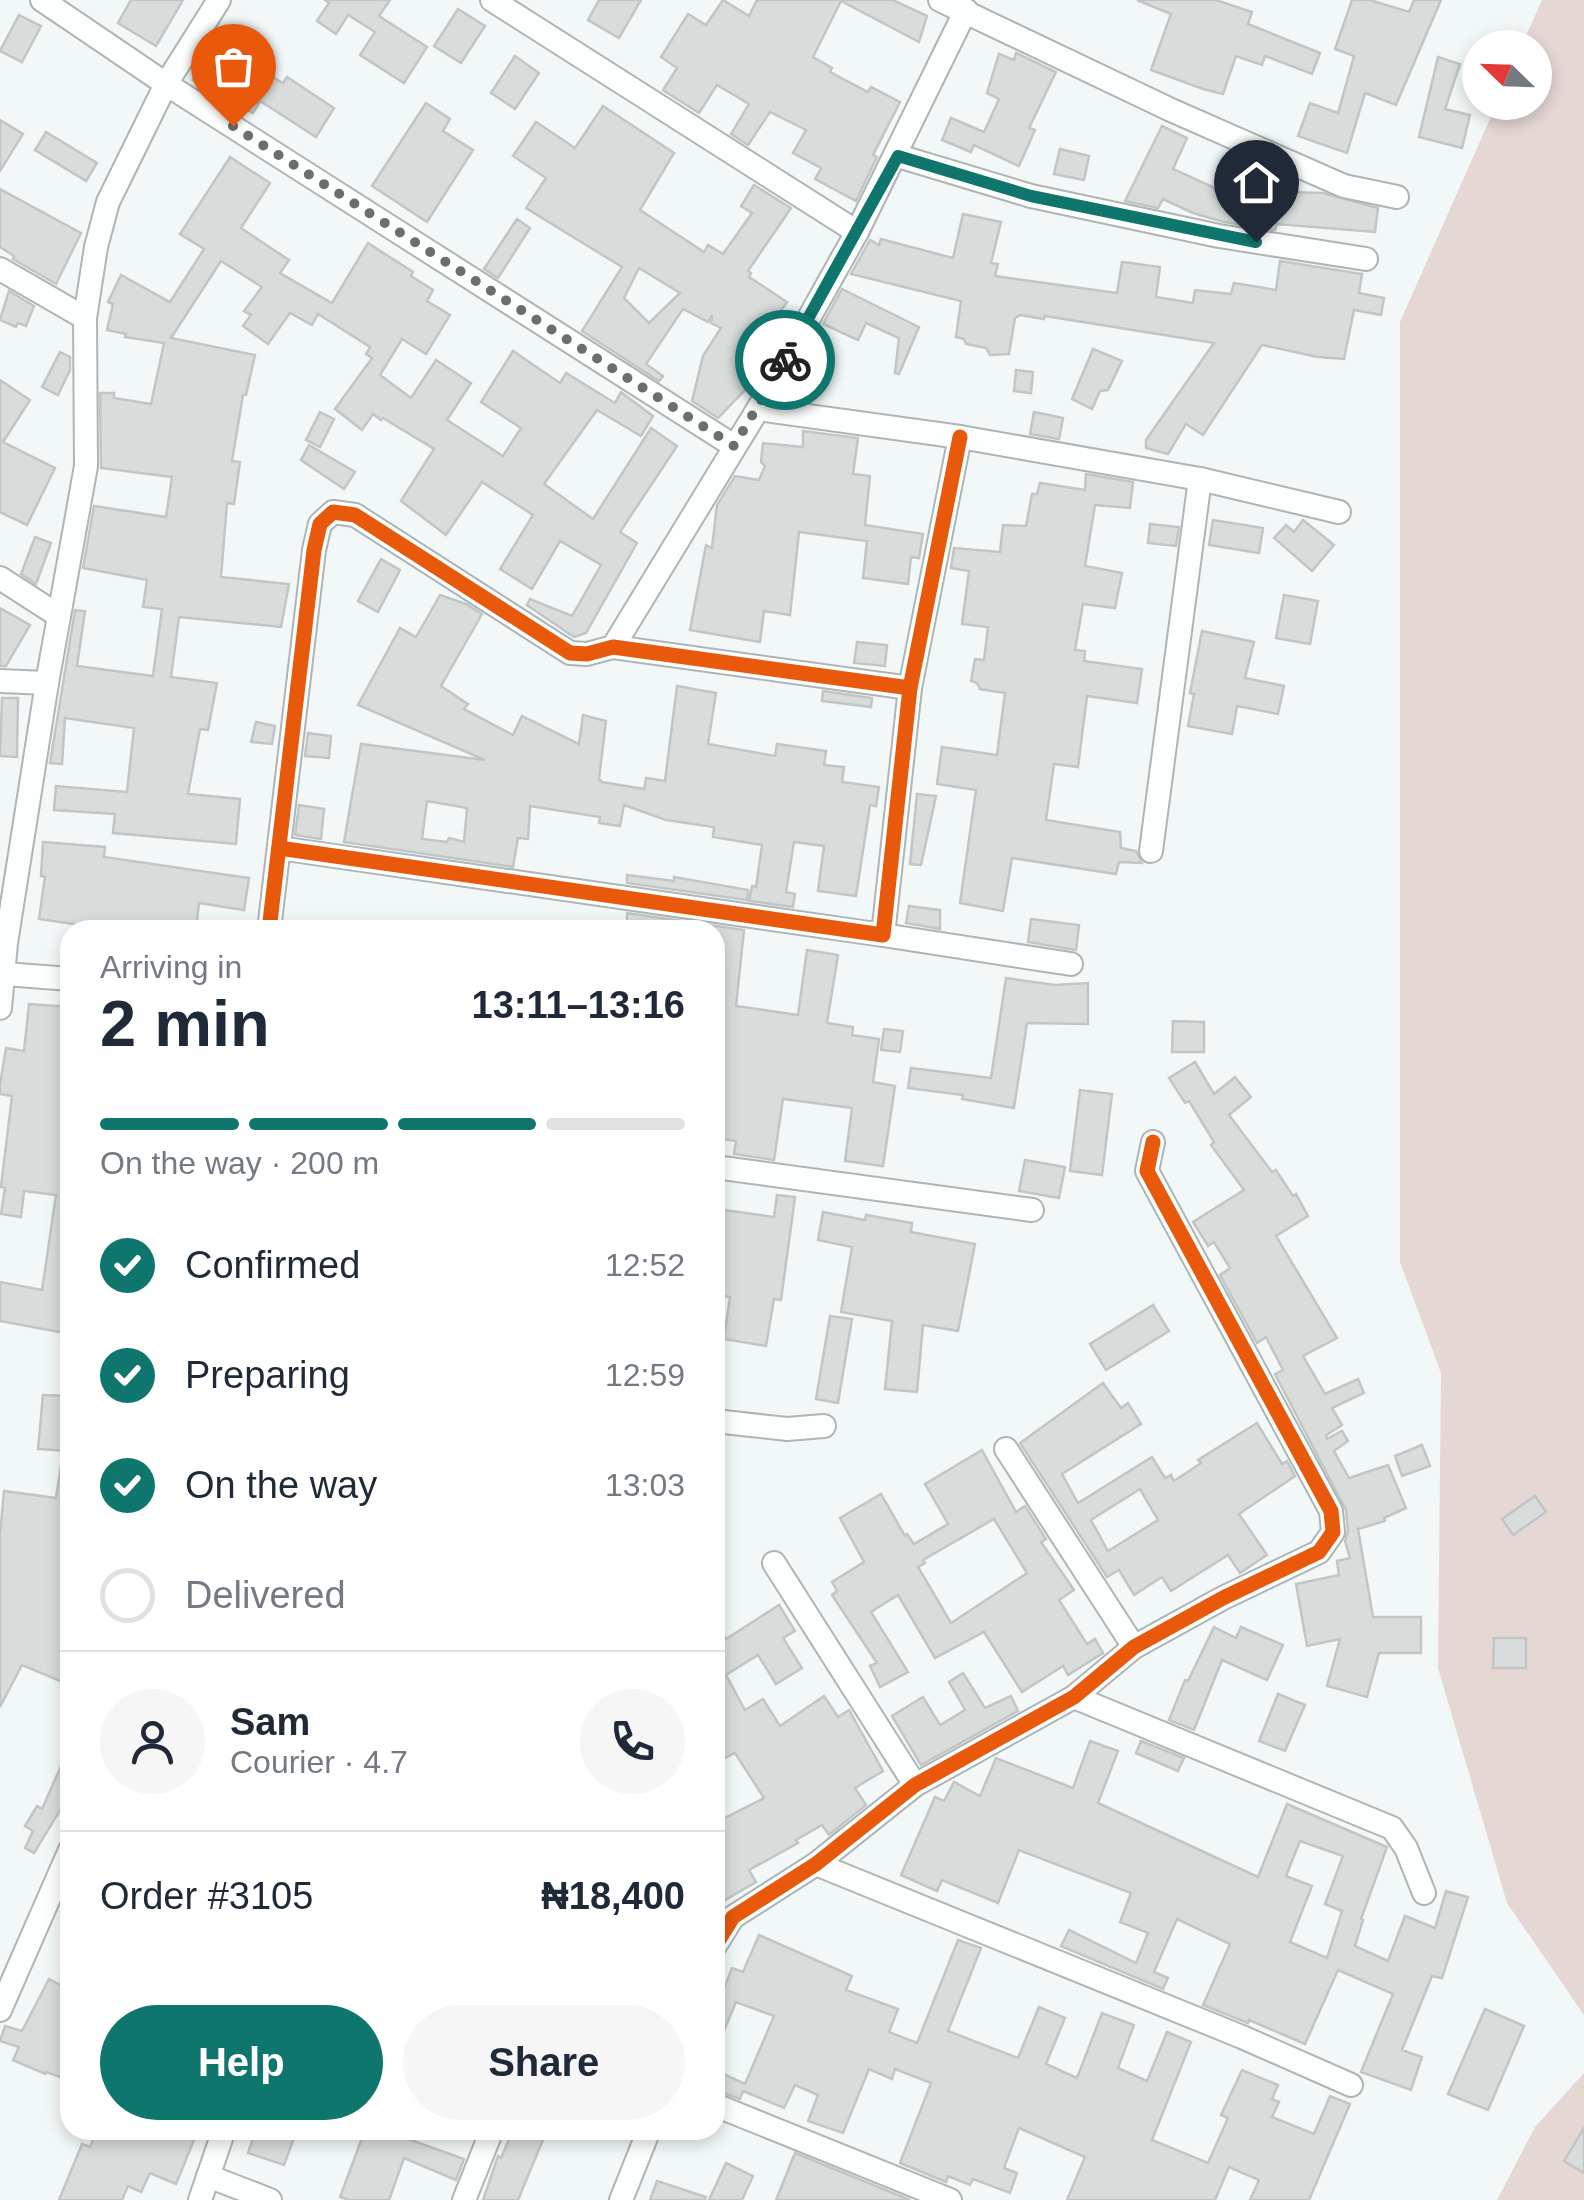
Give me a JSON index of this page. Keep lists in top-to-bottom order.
{
  "north": "top left",
  "page": {
    "heading": ["2 min", "Arriving in", "13:11–13:16"],
    "panel": [
      "Sam",
      "Courier · 4.7",
      "Order #3105",
      "₦18,400"
    ],
    "bar": "On the way · 200 m",
    "list": [
      ["Confirmed", "12:52"],
      ["Preparing", "12:59"],
      ["On the way", "13:03"],
      "Delivered"
    ],
    "buttons": ["Help", "Share"]
  }
}
